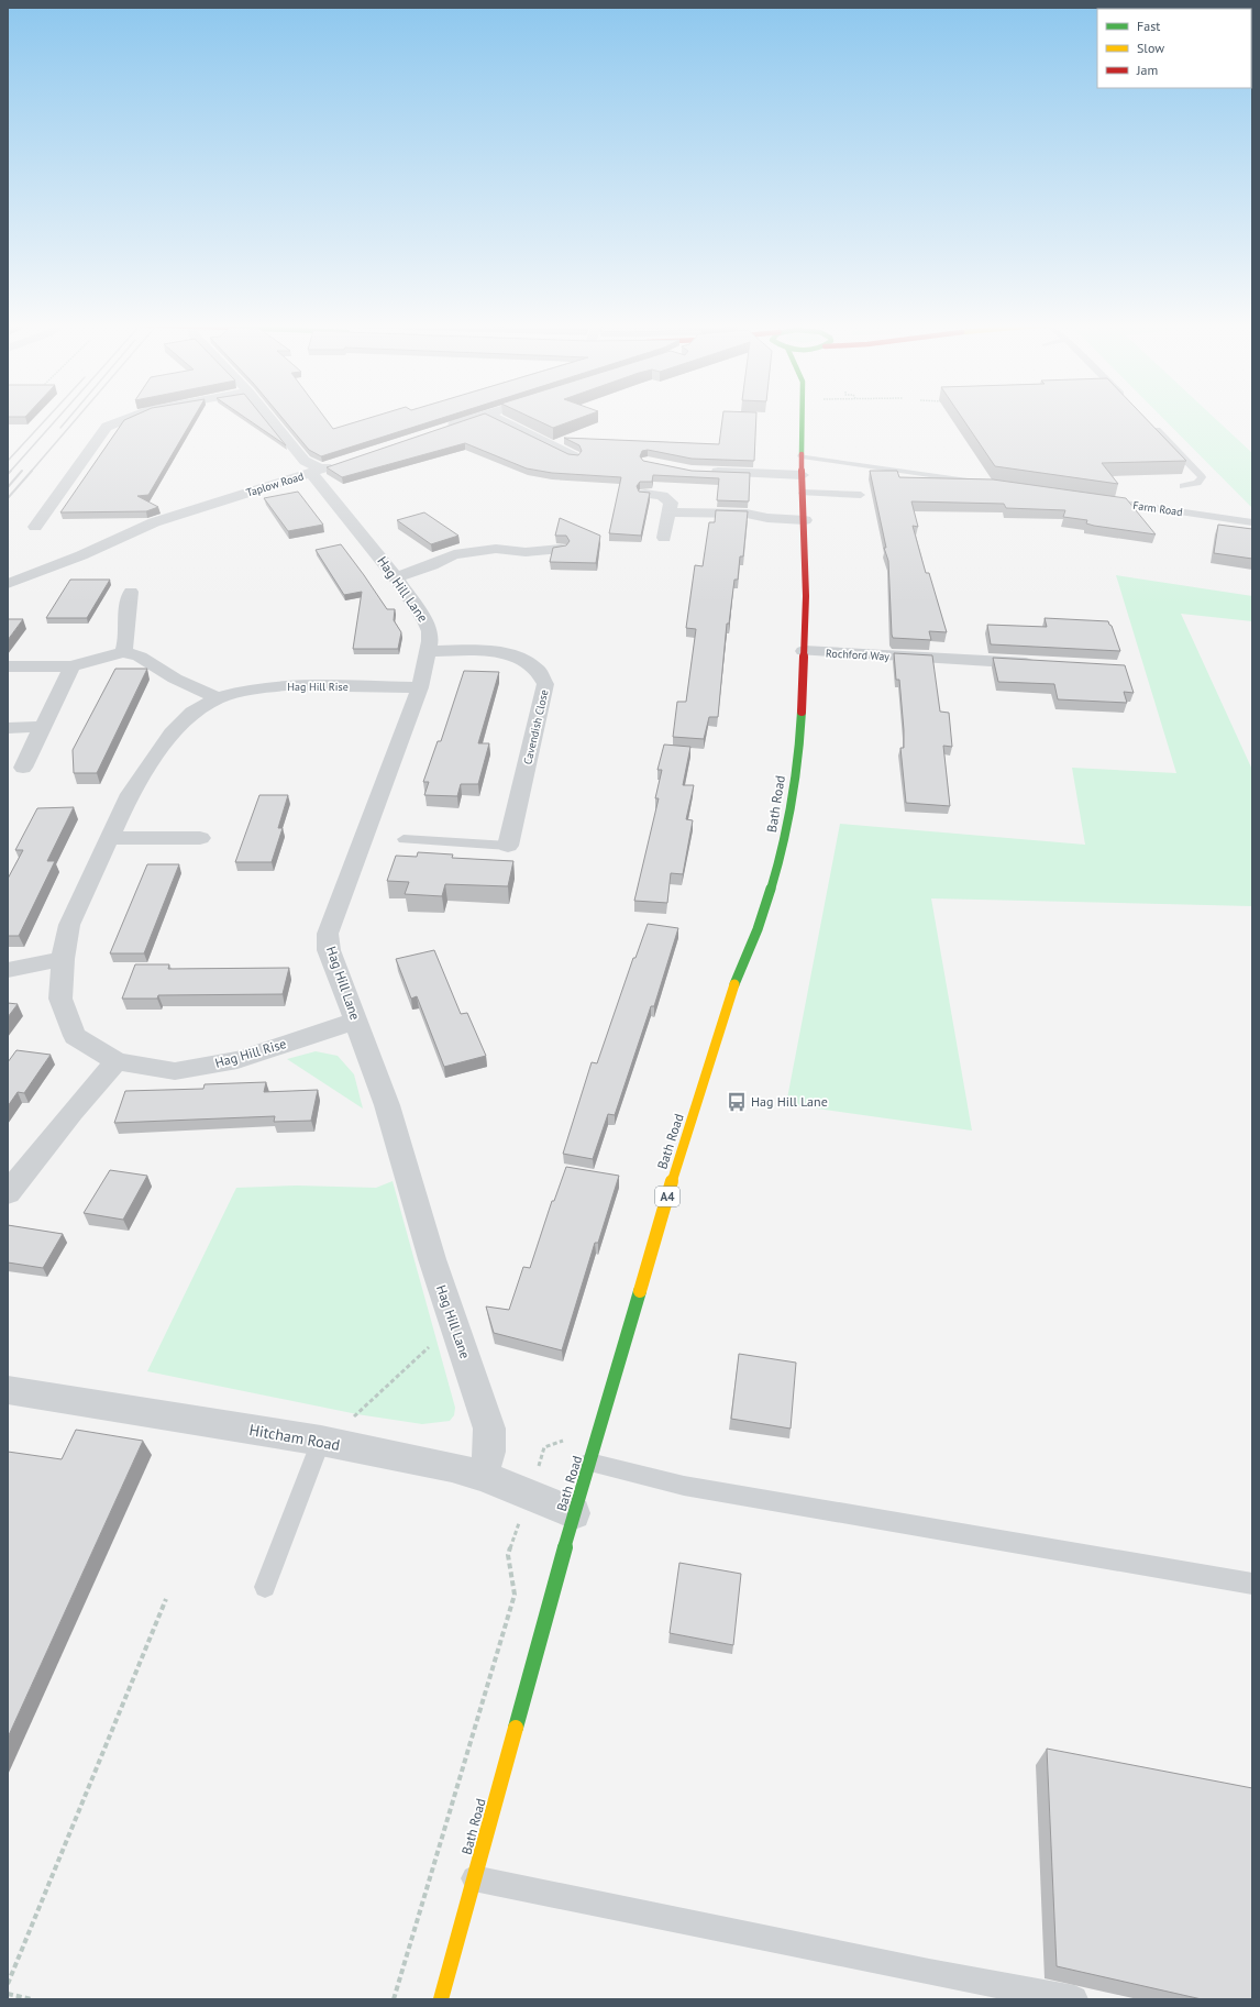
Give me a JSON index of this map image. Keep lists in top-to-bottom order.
{
  "streets": {
    "main road": ["Bath Road", "A4"],
    "street": [
      "Taplow Road",
      "Hag Hill Lane",
      "Rochford Way",
      "Hag Hill Rise",
      "Cavendish Close",
      "Hitcham Road"
    ],
    "lane": ["Farm Road"]
  },
  "crossings": [
    ["Taplow Road", "Hag Hill Lane"],
    ["Hag Hill Lane", "Hag Hill Rise"],
    ["Hag Hill Lane", "Cavendish Close"],
    ["Hag Hill Lane", "Hitcham Road"],
    ["Rochford Way", "Bath Road"],
    ["Bath Road", "Hitcham Road"]
  ],
  "places": {
    "bus stop": ["Hag Hill Lane"]
  },
  "legend": ["Fast", "Slow", "Jam"]
}
